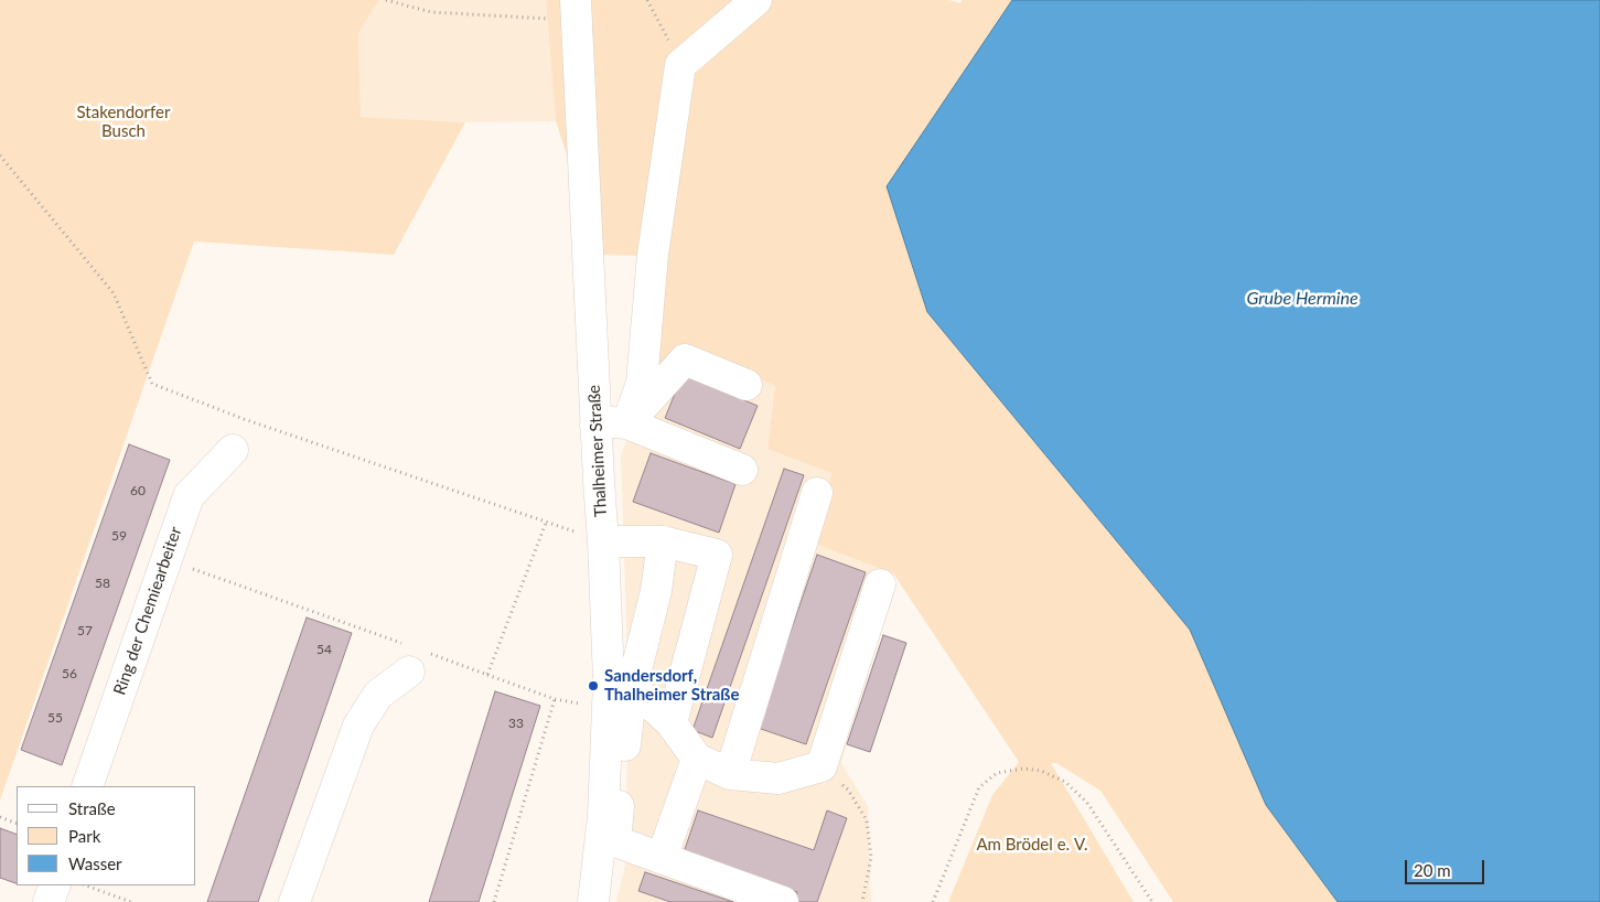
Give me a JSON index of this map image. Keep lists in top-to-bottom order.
{
  "streets": {
    "street": ["Thalheimer Straße", "Ring der Chemiearbeiter"]
  },
  "water": ["Grube Hermine"],
  "parks": ["Stakendorfer Busch", "Am Brödel e. V."],
  "places": ["Sandersdorf, Thalheimer Straße"],
  "house_numbers": [
    "60",
    "59",
    "58",
    "57",
    "54",
    "56",
    "55",
    "33"
  ],
  "legend": ["Straße", "Park", "Wasser"],
  "scale_bar": "20 m"
}
